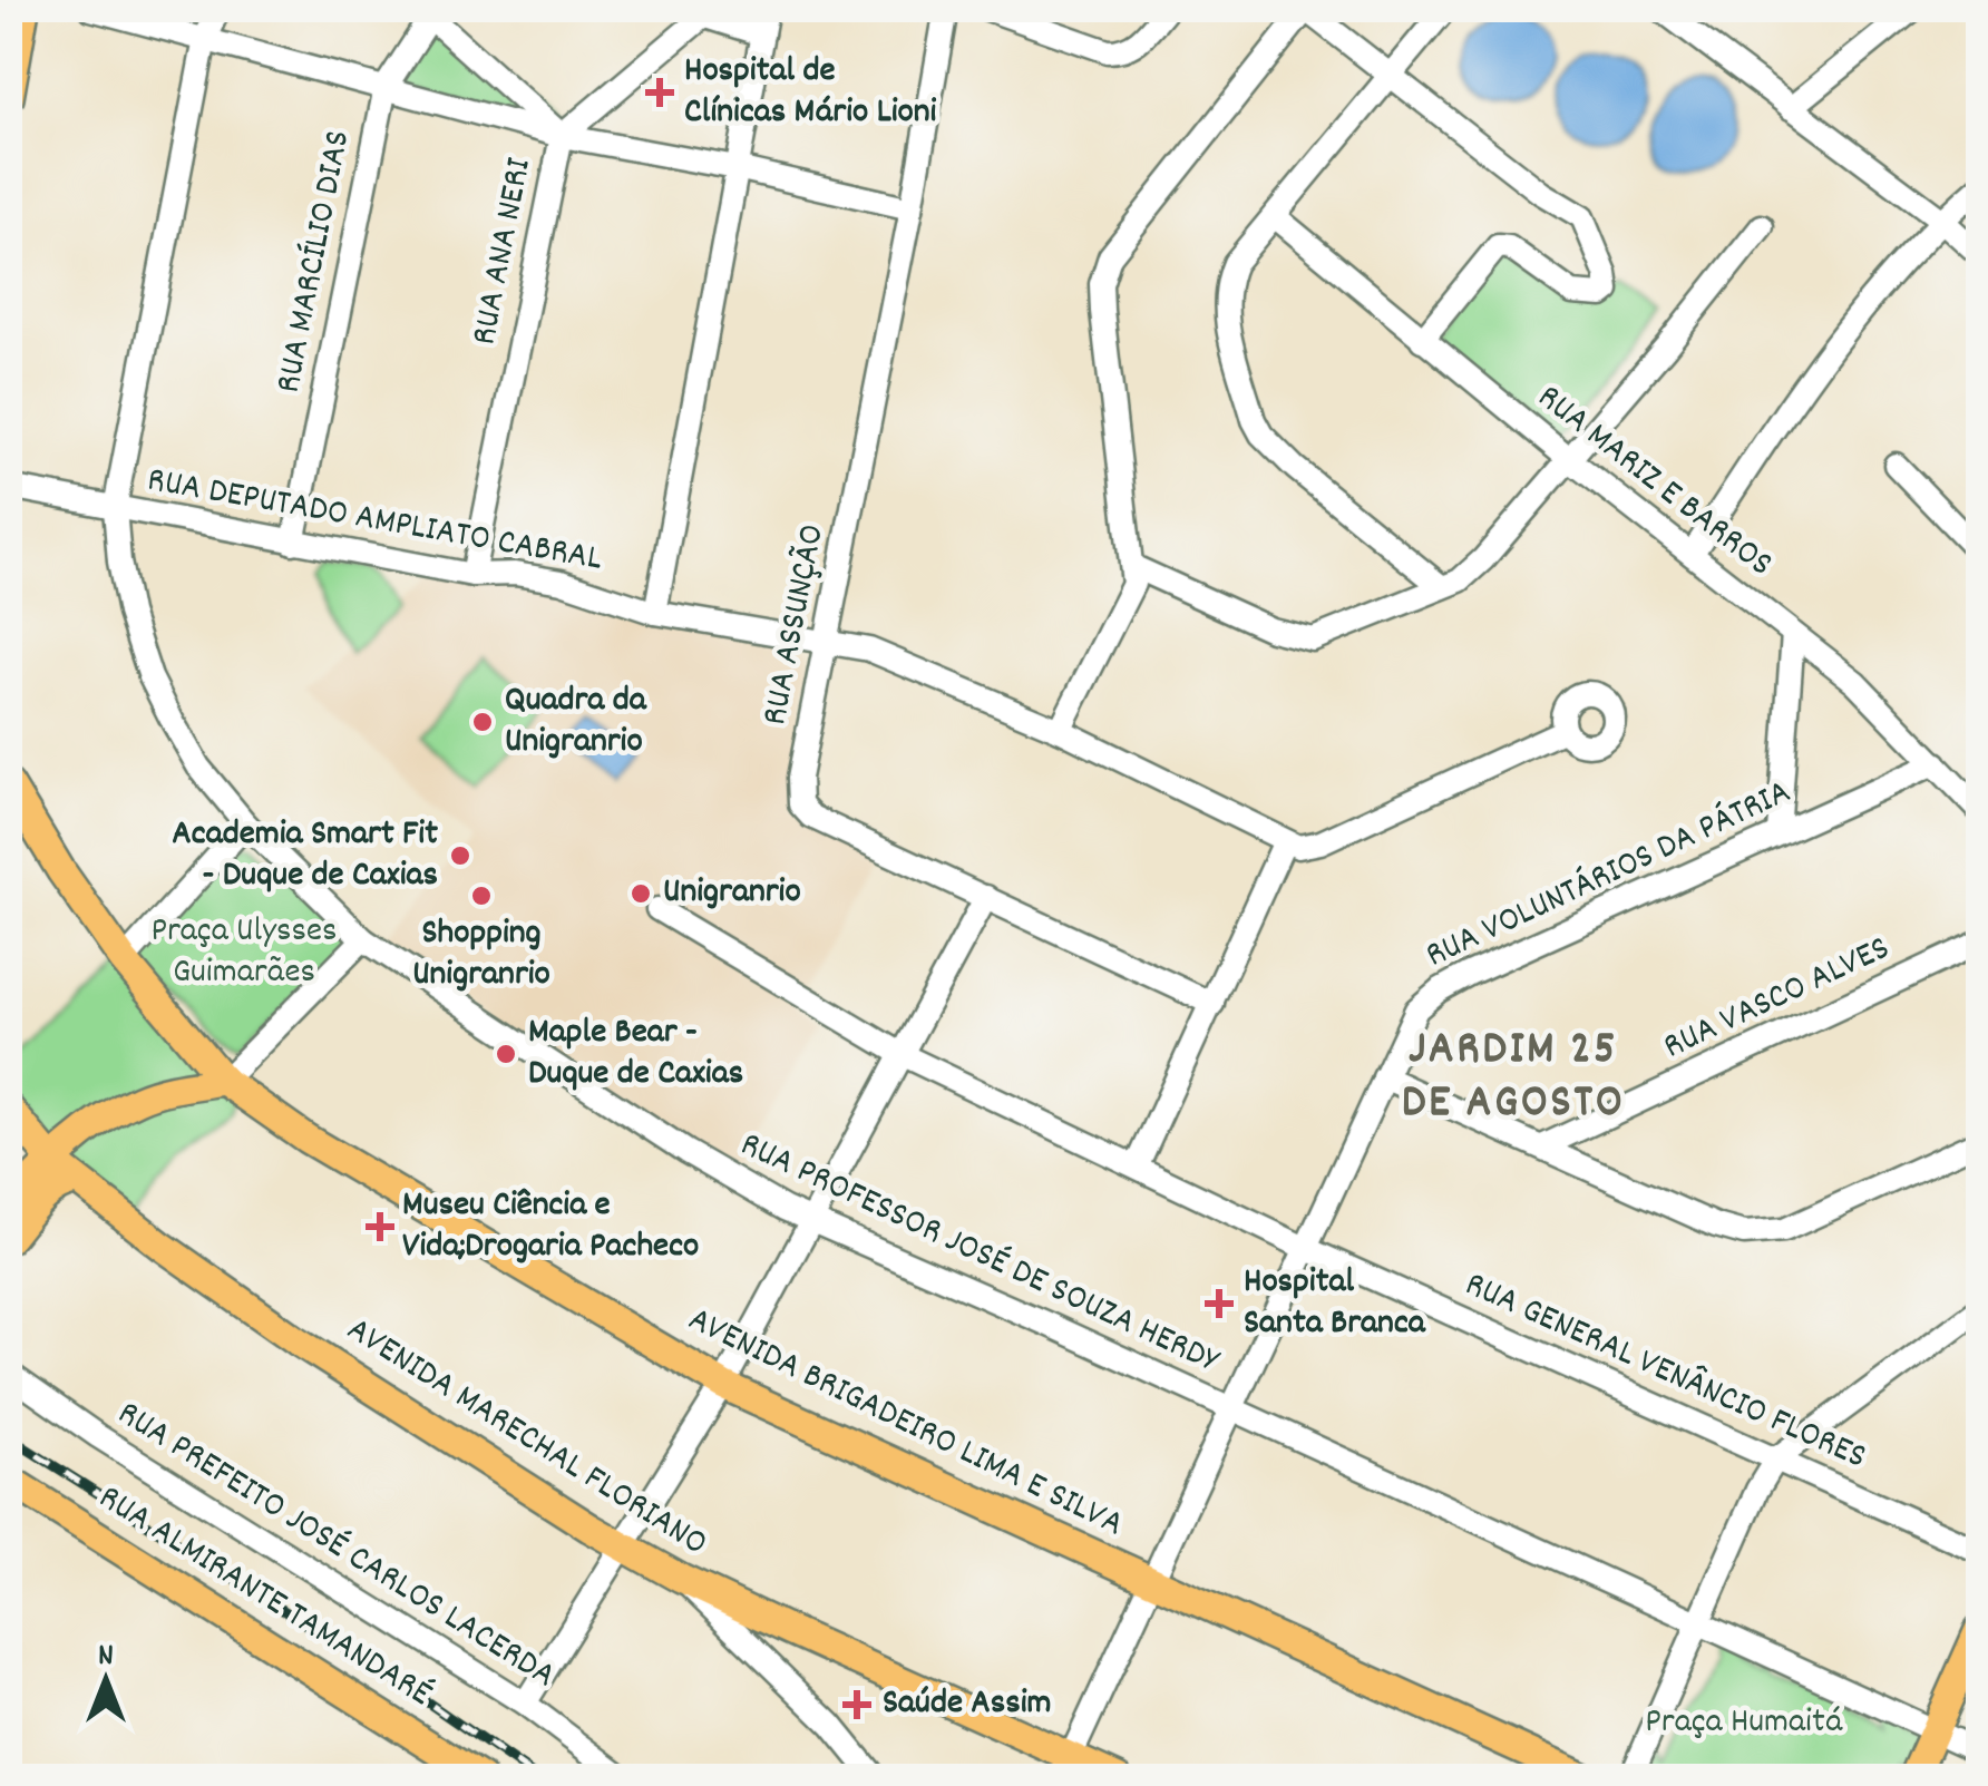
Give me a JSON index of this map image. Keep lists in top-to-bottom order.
{
  "streets": {
    "main road": ["AVENIDA BRIGADEIRO LIMA E SILVA", "AVENIDA MARECHAL FLORIANO", "RUA ALMIRANTE TAMANDARÉ"],
    "street": [
      "RUA ANA NERI",
      "RUA MARCÍLIO DIAS",
      "RUA MARIZ E BARROS",
      "RUA DEPUTADO AMPLIATO CABRAL",
      "RUA ASSUNÇÃO",
      "RUA VOLUNTÁRIOS DA PÁTRIA",
      "RUA VASCO ALVES",
      "RUA PROFESSOR JOSÉ DE SOUZA HERDY",
      "RUA GENERAL VENÂNCIO FLORES",
      "RUA PREFEITO JOSÉ CARLOS LACERDA"
    ]
  },
  "crossings": [
    ["RUA ANA NERI", "RUA DEPUTADO AMPLIATO CABRAL"],
    ["RUA MARCÍLIO DIAS", "RUA DEPUTADO AMPLIATO CABRAL"],
    ["RUA MARIZ E BARROS", "RUA VOLUNTÁRIOS DA PÁTRIA"],
    ["RUA DEPUTADO AMPLIATO CABRAL", "RUA ASSUNÇÃO"],
    ["RUA DEPUTADO AMPLIATO CABRAL", "RUA PROFESSOR JOSÉ DE SOUZA HERDY"],
    ["RUA VOLUNTÁRIOS DA PÁTRIA", "RUA PROFESSOR JOSÉ DE SOUZA HERDY"],
    ["RUA VOLUNTÁRIOS DA PÁTRIA", "RUA GENERAL VENÂNCIO FLORES"],
    ["RUA VOLUNTÁRIOS DA PÁTRIA", "AVENIDA BRIGADEIRO LIMA E SILVA"],
    ["RUA VOLUNTÁRIOS DA PÁTRIA", "AVENIDA MARECHAL FLORIANO"]
  ],
  "districts": ["JARDIM 25 DE AGOSTO"],
  "parks": ["Praça Ulysses Guimarães", "Praça Humaitá"],
  "places": {
    "health": [
      "Hospital de Clínicas Mário Lioni",
      "Museu Ciência e Vida;Drogaria Pacheco",
      "Hospital Santa Branca",
      "Saúde Assim"
    ],
    "other": [
      "Quadra da Unigranrio",
      "Academia Smart Fit - Duque de Caxias",
      "Unigranrio",
      "Shopping Unigranrio",
      "Maple Bear - Duque de Caxias"
    ]
  },
  "north": "top"
}
